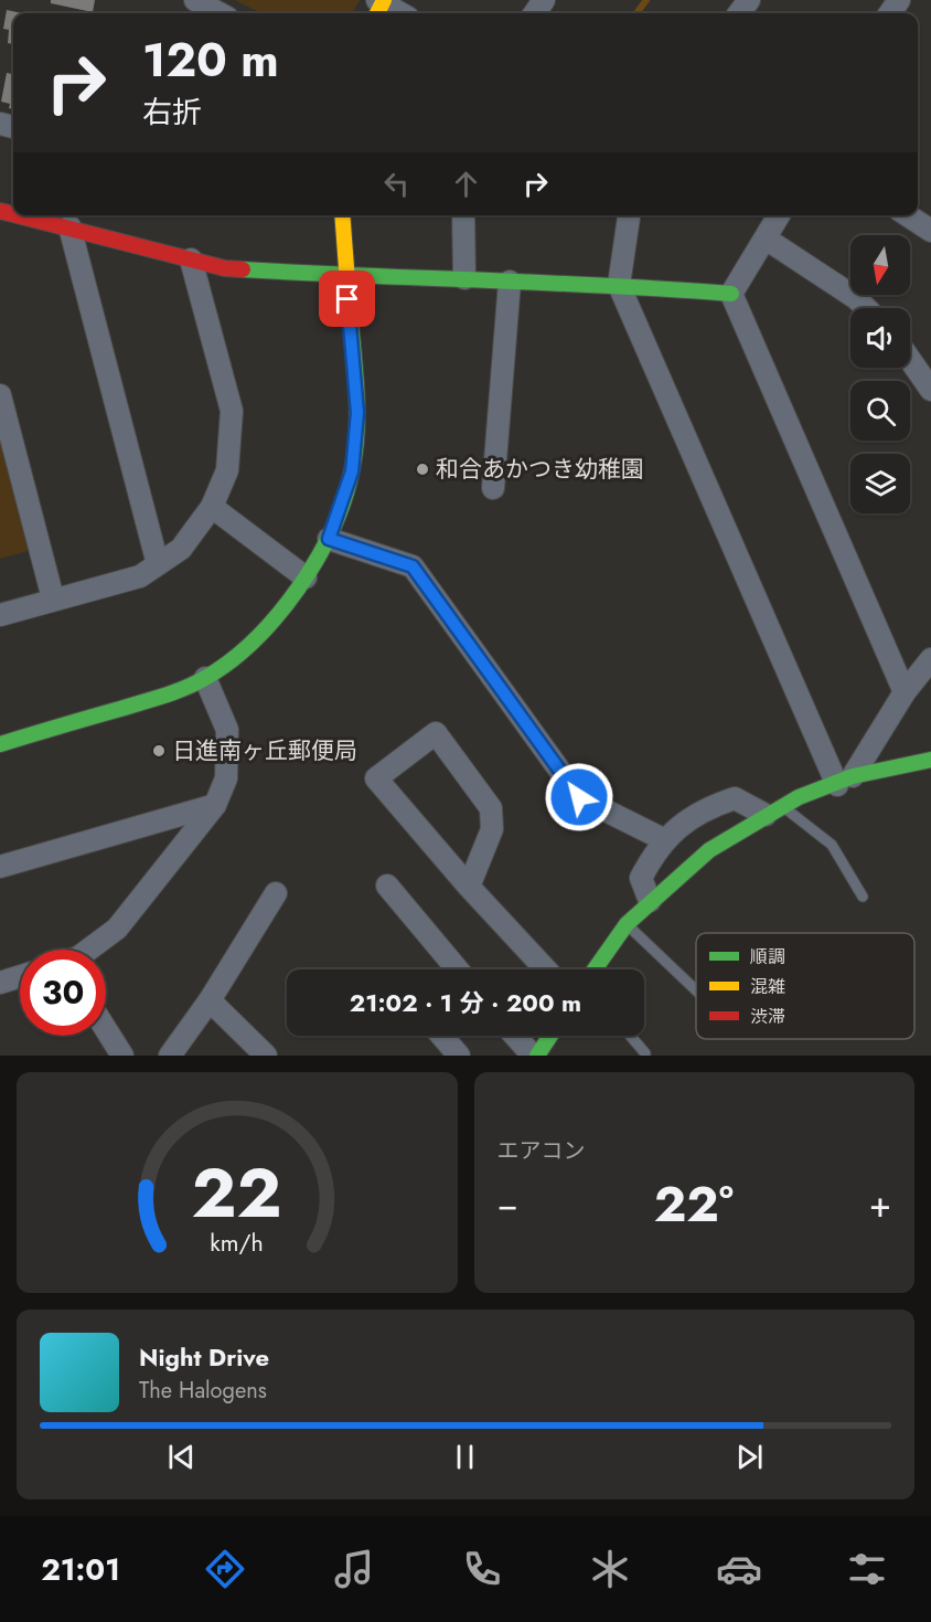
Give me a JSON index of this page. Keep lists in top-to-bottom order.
{
  "places": ["和合あかつき幼稚園", "日進南ヶ丘郵便局"],
  "legend": ["順調", "混雑", "渋滞"],
  "north": "bottom",
  "page": {
    "turn": ["120 m", "右折"],
    "limit": "30",
    "trip": "21:02 · 1 分 · 200 m",
    "tile": "エアコン",
    "heat": ["−", "22°", "+"],
    "song": ["Night Drive", "The Halogens"],
    "tabs": "21:01",
    "gauge": ["22", "km/h"]
  }
}
